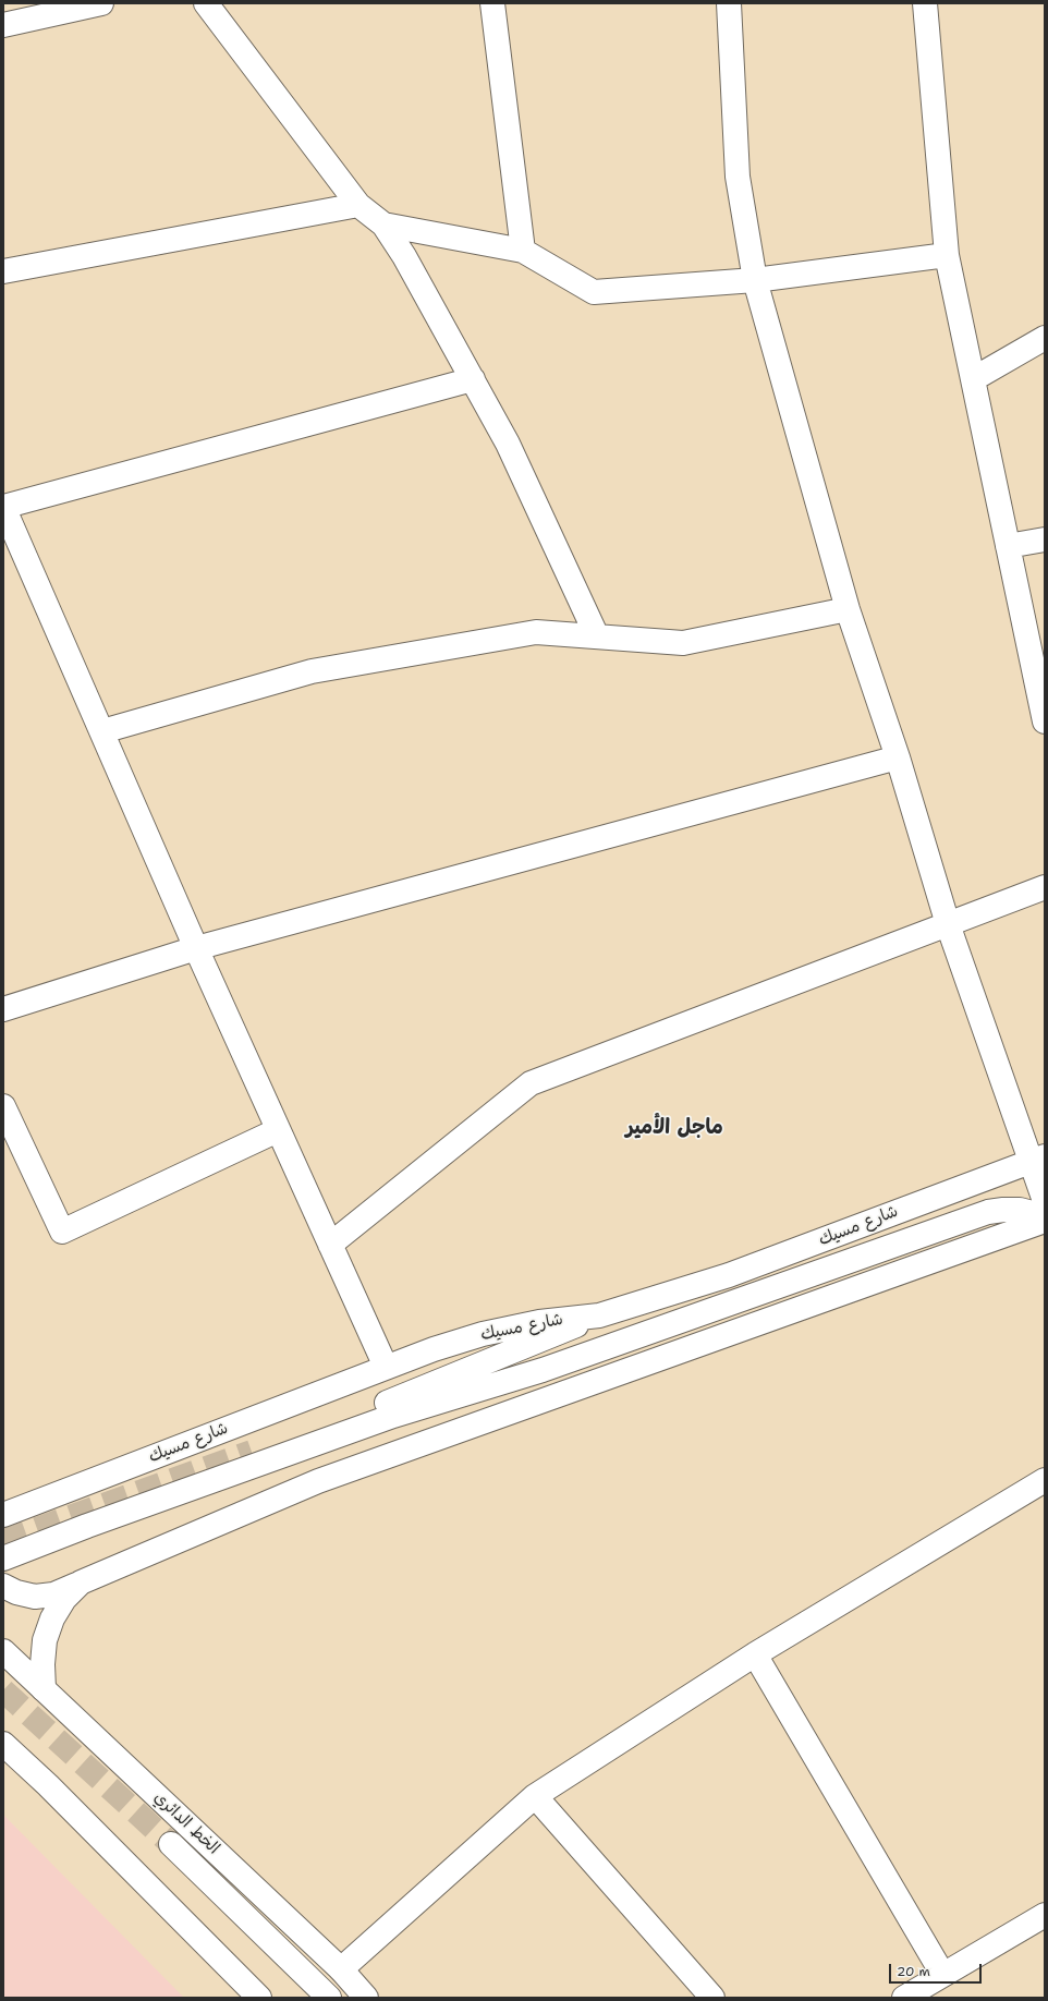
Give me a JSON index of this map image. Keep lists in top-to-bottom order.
{
  "streets": {
    "street": ["شارع مسيك", "الخط الدائري"]
  },
  "districts": ["ماجل الأمير"],
  "scale_bar": "20 m"
}
